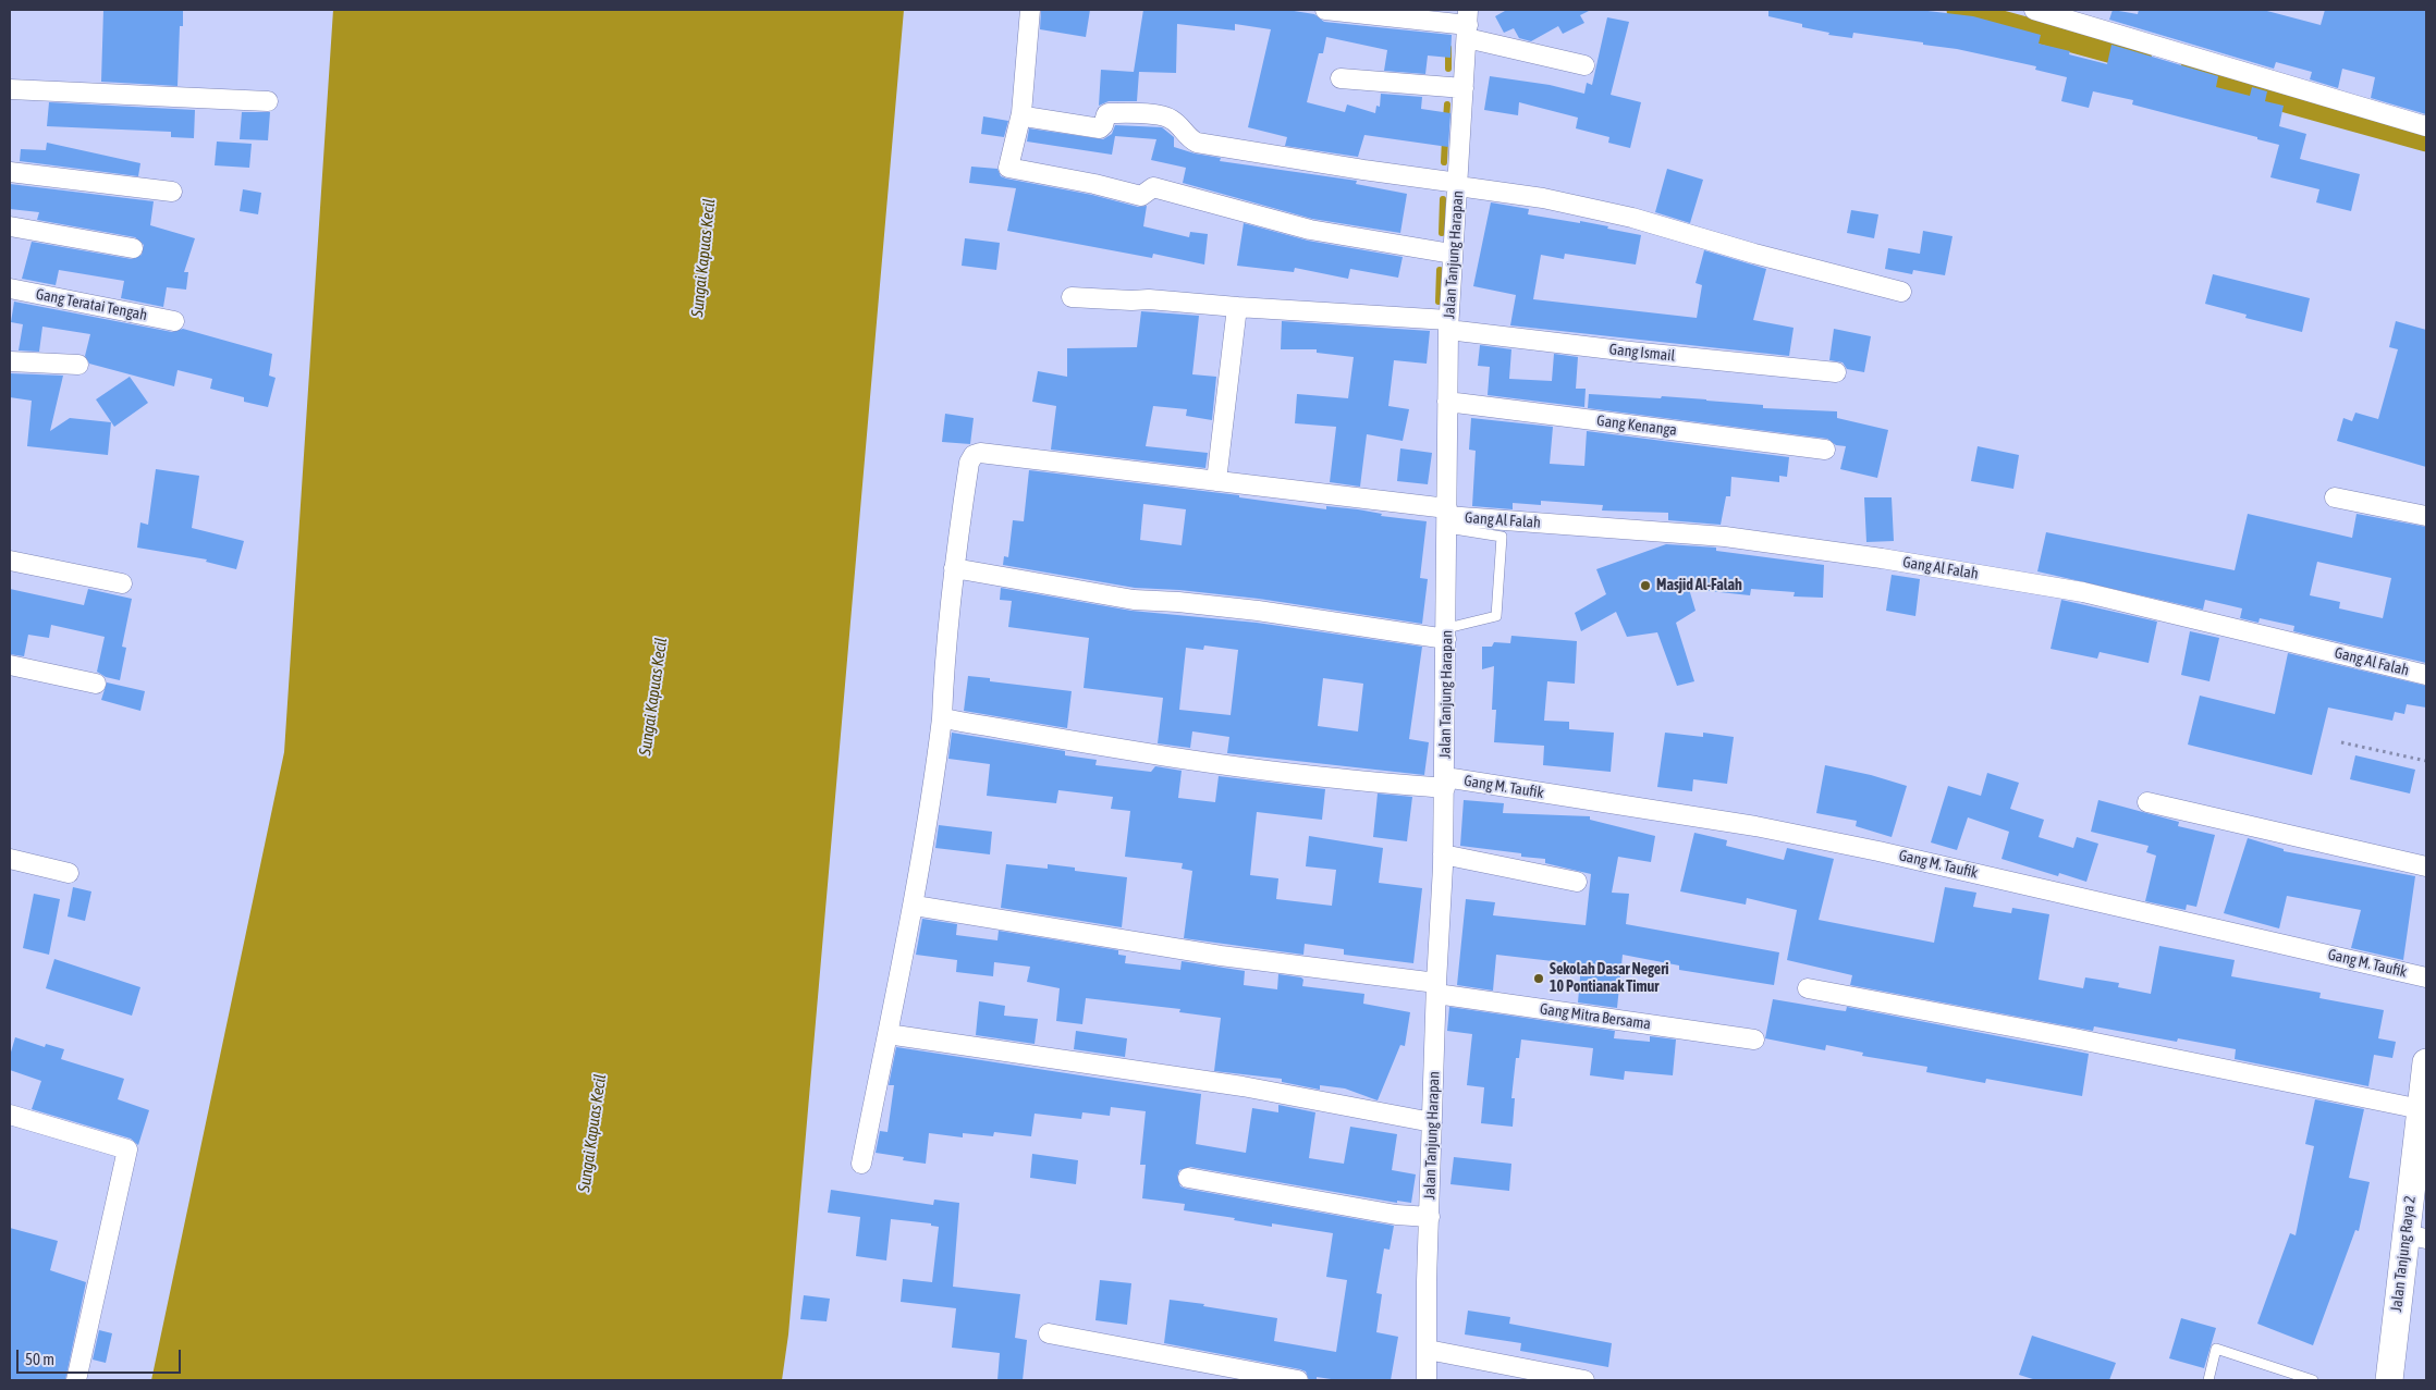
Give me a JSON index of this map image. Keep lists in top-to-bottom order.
{
  "streets": {
    "street": [
      "Jalan Tanjung Harapan",
      "Gang Teratai Tengah",
      "Gang Ismail",
      "Gang Kenanga",
      "Gang Al Falah",
      "Gang M. Taufik",
      "Gang Mitra Bersama",
      "Jalan Tanjung Raya 2"
    ]
  },
  "crossings": [
    ["Jalan Tanjung Harapan", "Gang Ismail"],
    ["Jalan Tanjung Harapan", "Gang Kenanga"],
    ["Jalan Tanjung Harapan", "Gang Al Falah"],
    ["Jalan Tanjung Harapan", "Gang M. Taufik"],
    ["Jalan Tanjung Harapan", "Gang Mitra Bersama"],
    ["Gang Al Falah", "Gang M. Taufik"],
    ["Gang Al Falah", "Gang Mitra Bersama"]
  ],
  "water": ["Sungai Kapuas Kecil"],
  "places": ["Masjid Al-Falah", "Sekolah Dasar Negeri 10 Pontianak Timur"],
  "scale_bar": "50 m"
}
